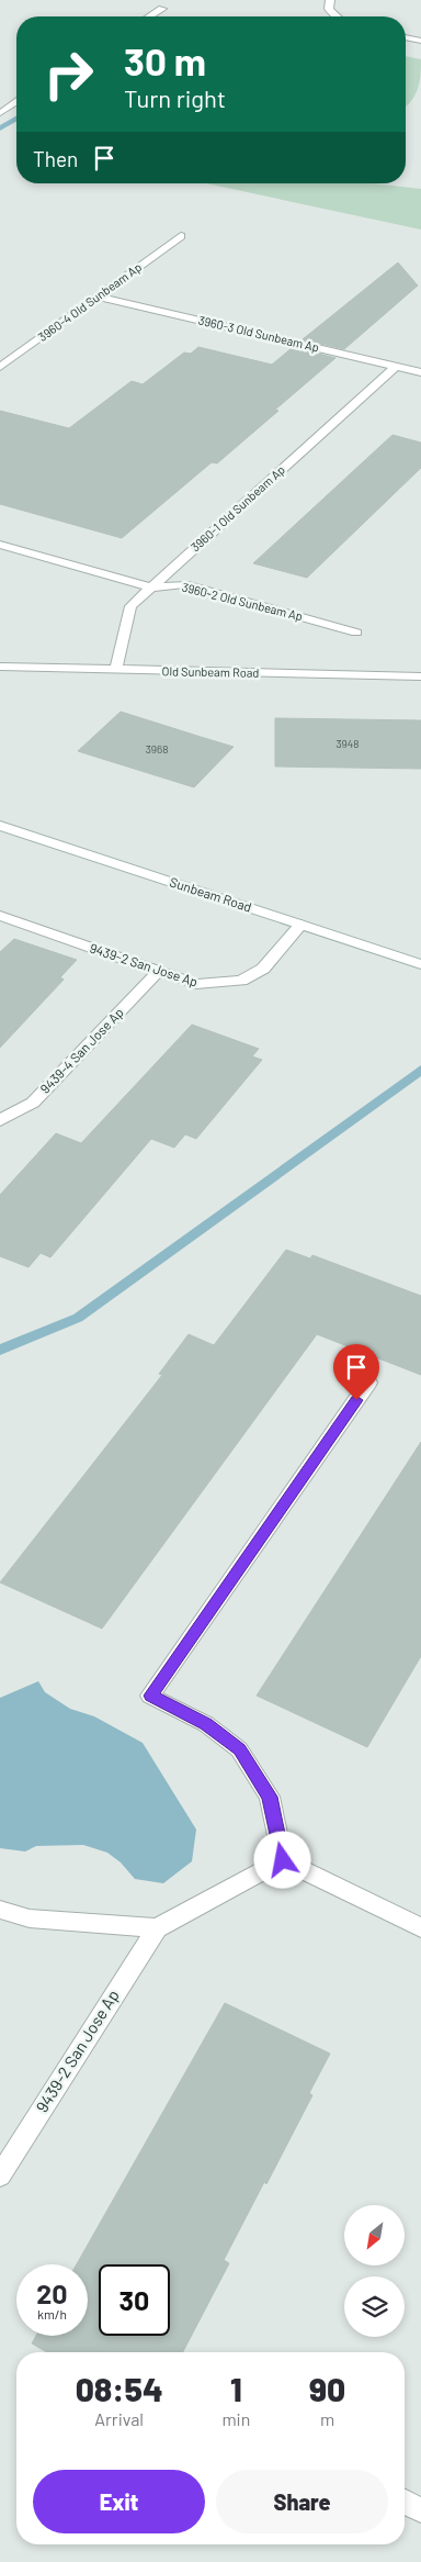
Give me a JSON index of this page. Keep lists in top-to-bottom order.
{
  "streets": {
    "street": [
      "3960-4 Old Sunbeam Ap",
      "3960-3 Old Sunbeam Ap",
      "3960-1 Old Sunbeam Ap",
      "3960-2 Old Sunbeam Ap",
      "Old Sunbeam Road",
      "Sunbeam Road",
      "9439-2 San Jose Ap",
      "9439-4 San Jose Ap"
    ]
  },
  "crossings": [
    ["3960-4 Old Sunbeam Ap", "3960-3 Old Sunbeam Ap"],
    ["3960-3 Old Sunbeam Ap", "3960-1 Old Sunbeam Ap"],
    ["3960-1 Old Sunbeam Ap", "3960-2 Old Sunbeam Ap"],
    ["3960-1 Old Sunbeam Ap", "Old Sunbeam Road"],
    ["Sunbeam Road", "9439-2 San Jose Ap"],
    ["9439-2 San Jose Ap", "9439-4 San Jose Ap"]
  ],
  "house_numbers": ["3948", "3968"],
  "north": "bottom left",
  "page": {
    "turn": ["30 m", "Turn right"],
    "then": "Then",
    "speed": "20 km/h",
    "limit": "30",
    "eta": [
      "08:54",
      "Arrival",
      "1",
      "min",
      "90",
      "m"
    ],
    "buttons": ["Exit", "Share"]
  }
}
